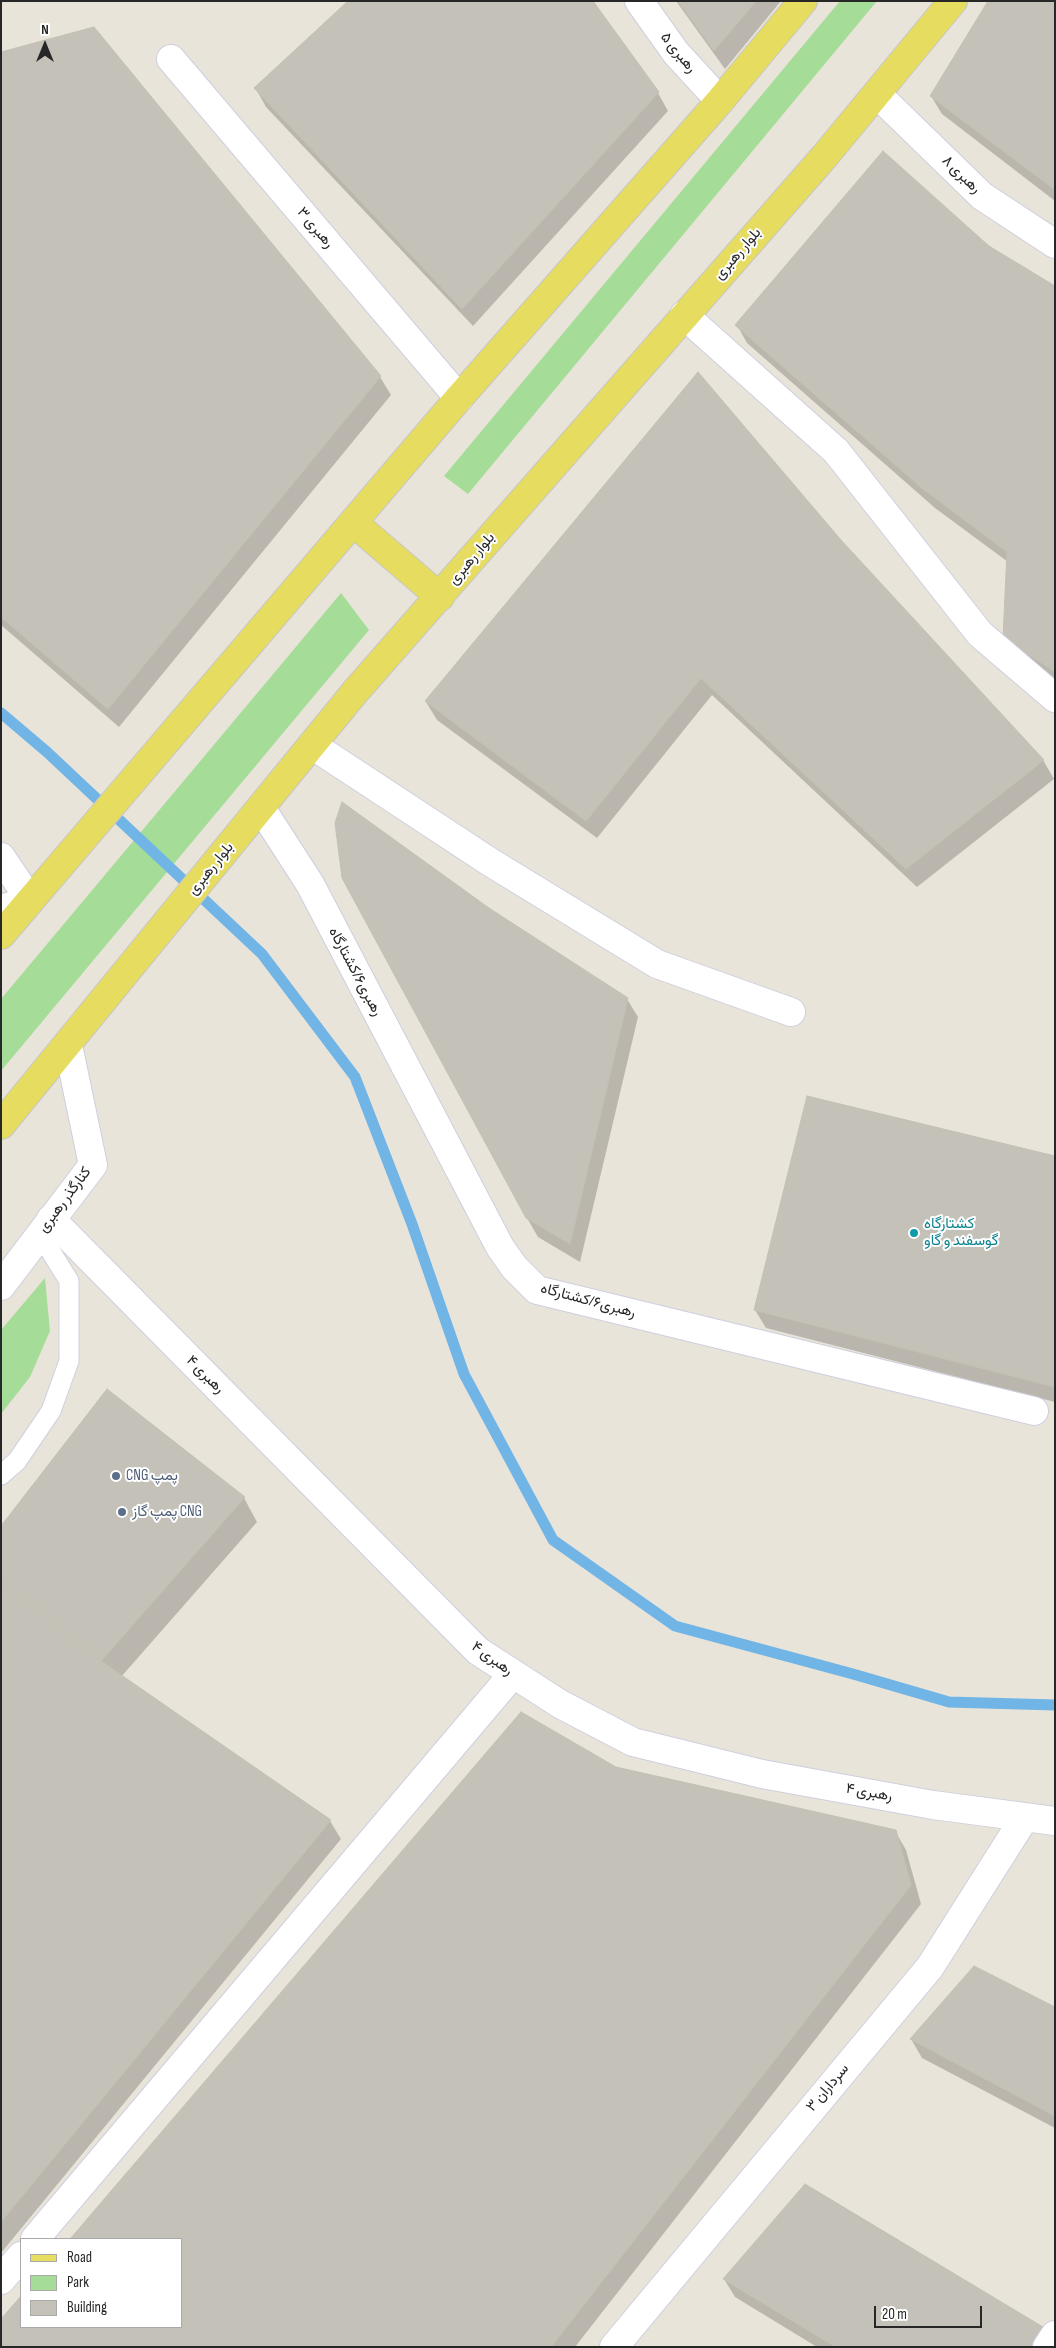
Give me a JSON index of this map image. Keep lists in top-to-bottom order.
{
  "streets": {
    "main road": ["بلوار رهبری"],
    "street": [
      "رهبری ۵",
      "رهبری ۸",
      "رهبری ۳",
      "رهبری۶/کشتارگاه",
      "کنارگذر رهبری",
      "رهبری ۴",
      "سرداران ۳"
    ]
  },
  "crossings": [
    ["رهبری ۸", "بلوار رهبری"],
    ["بلوار رهبری", "رهبری۶/کشتارگاه"],
    ["بلوار رهبری", "کنارگذر رهبری"],
    ["کنارگذر رهبری", "رهبری ۴"],
    ["رهبری ۴", "سرداران ۳"]
  ],
  "places": ["کشتارگاه گوسفند و گاو", "CNG پمپ", "پمپ گاز CNG"],
  "legend": ["Road", "Park", "Building"],
  "scale_bar": "20 m",
  "north": "top"
}
